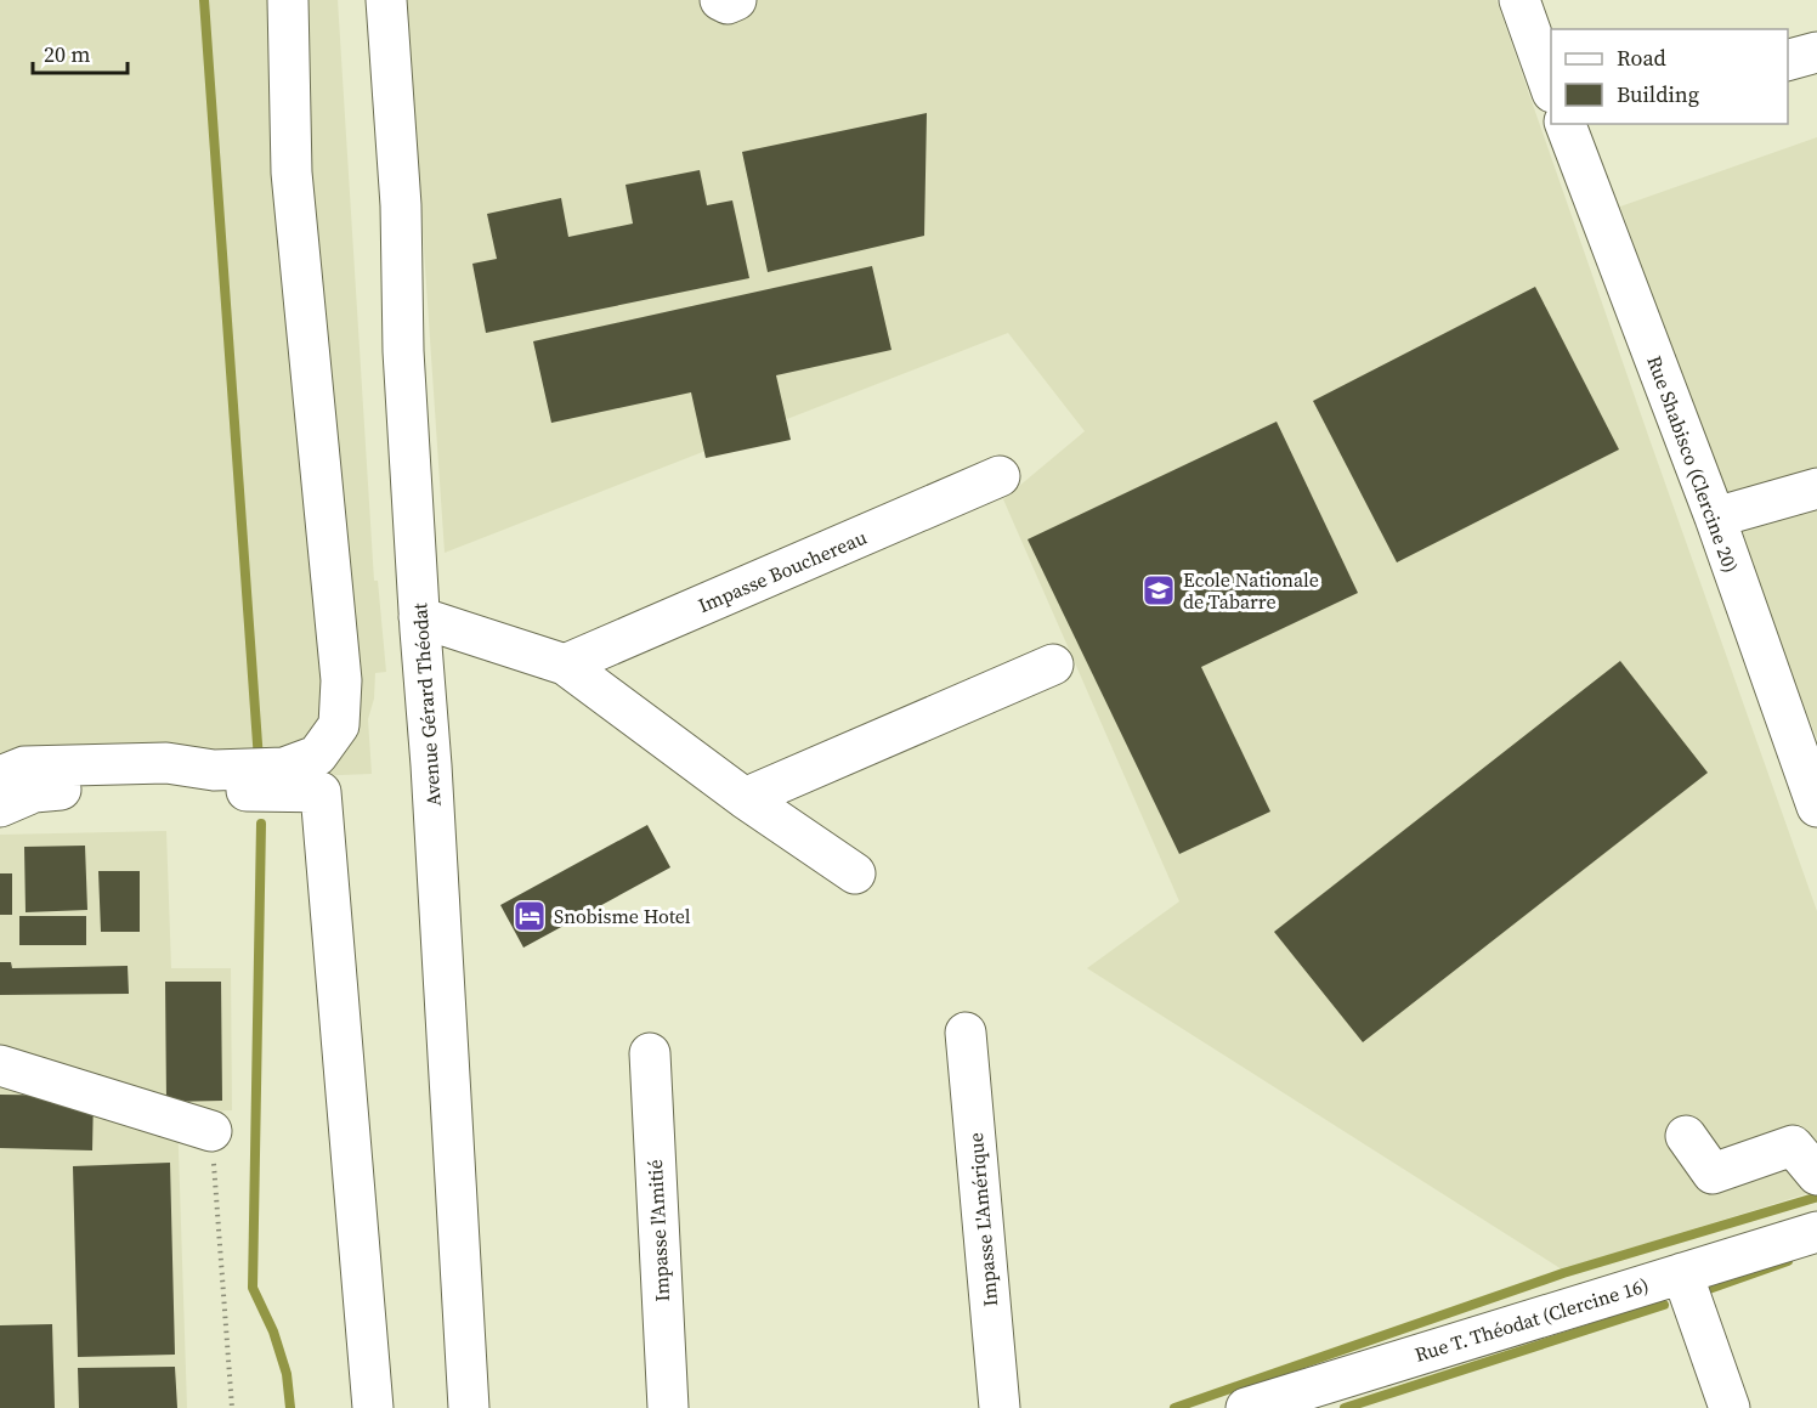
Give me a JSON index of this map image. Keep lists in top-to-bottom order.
{
  "streets": {
    "street": [
      "Rue Shabisco (Clercine 20)",
      "Impasse Bouchereau",
      "Avenue Gérard Théodat",
      "Impasse L'Amérique",
      "Impasse l'Amitié",
      "Rue T. Théodat (Clercine 16)"
    ]
  },
  "places": {
    "school or university": ["Ecole Nationale de Tabarre"],
    "hotel": ["Snobisme Hotel"]
  },
  "legend": ["Road", "Building"],
  "scale_bar": "20 m"
}
